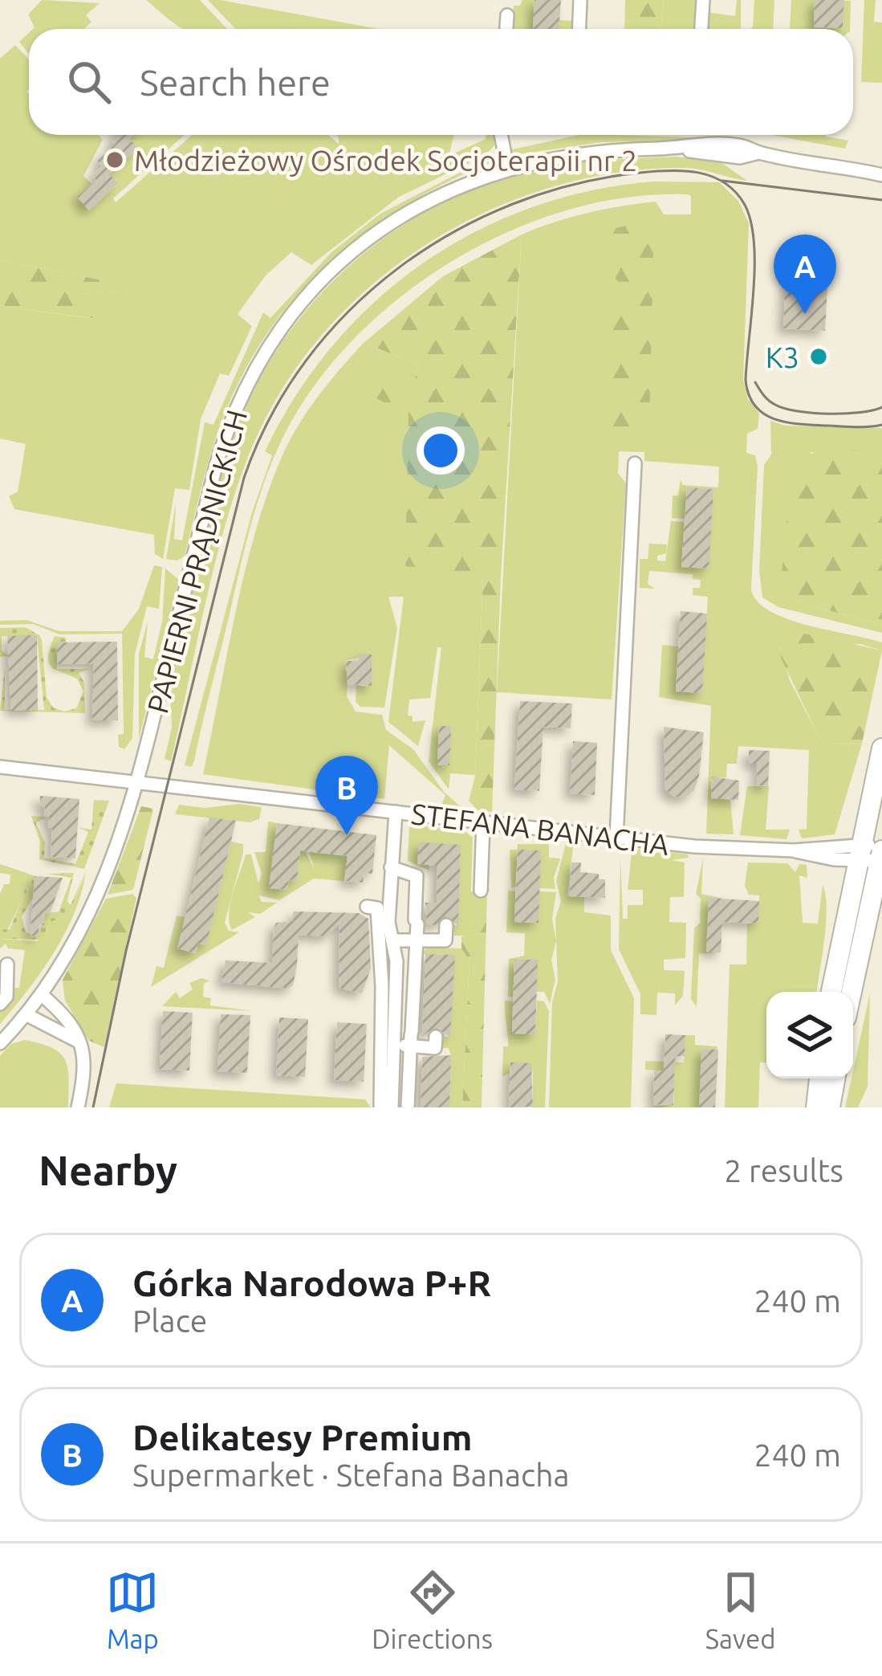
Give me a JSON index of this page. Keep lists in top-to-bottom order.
{
  "streets": {
    "street": ["PAPIERNI PRĄDNICKICH", "STEFANA BANACHA"]
  },
  "crossings": [
    ["PAPIERNI PRĄDNICKICH", "STEFANA BANACHA"]
  ],
  "places": ["Młodzieżowy Ośrodek Socjoterapii nr 2", "K3"],
  "page": {
    "search": "Search here",
    "pins": ["A", "B"],
    "heading": ["Nearby", "2 results"],
    "list": [
      {
        "mark": "A",
        "name": "Górka Narodowa P+R",
        "note": "Place",
        "value": "240 m"
      },
      {
        "mark": "B",
        "name": "Delikatesy Premium",
        "note": "Supermarket · Stefana Banacha",
        "value": "240 m"
      }
    ],
    "nav": ["Map", "Directions", "Saved"]
  }
}
